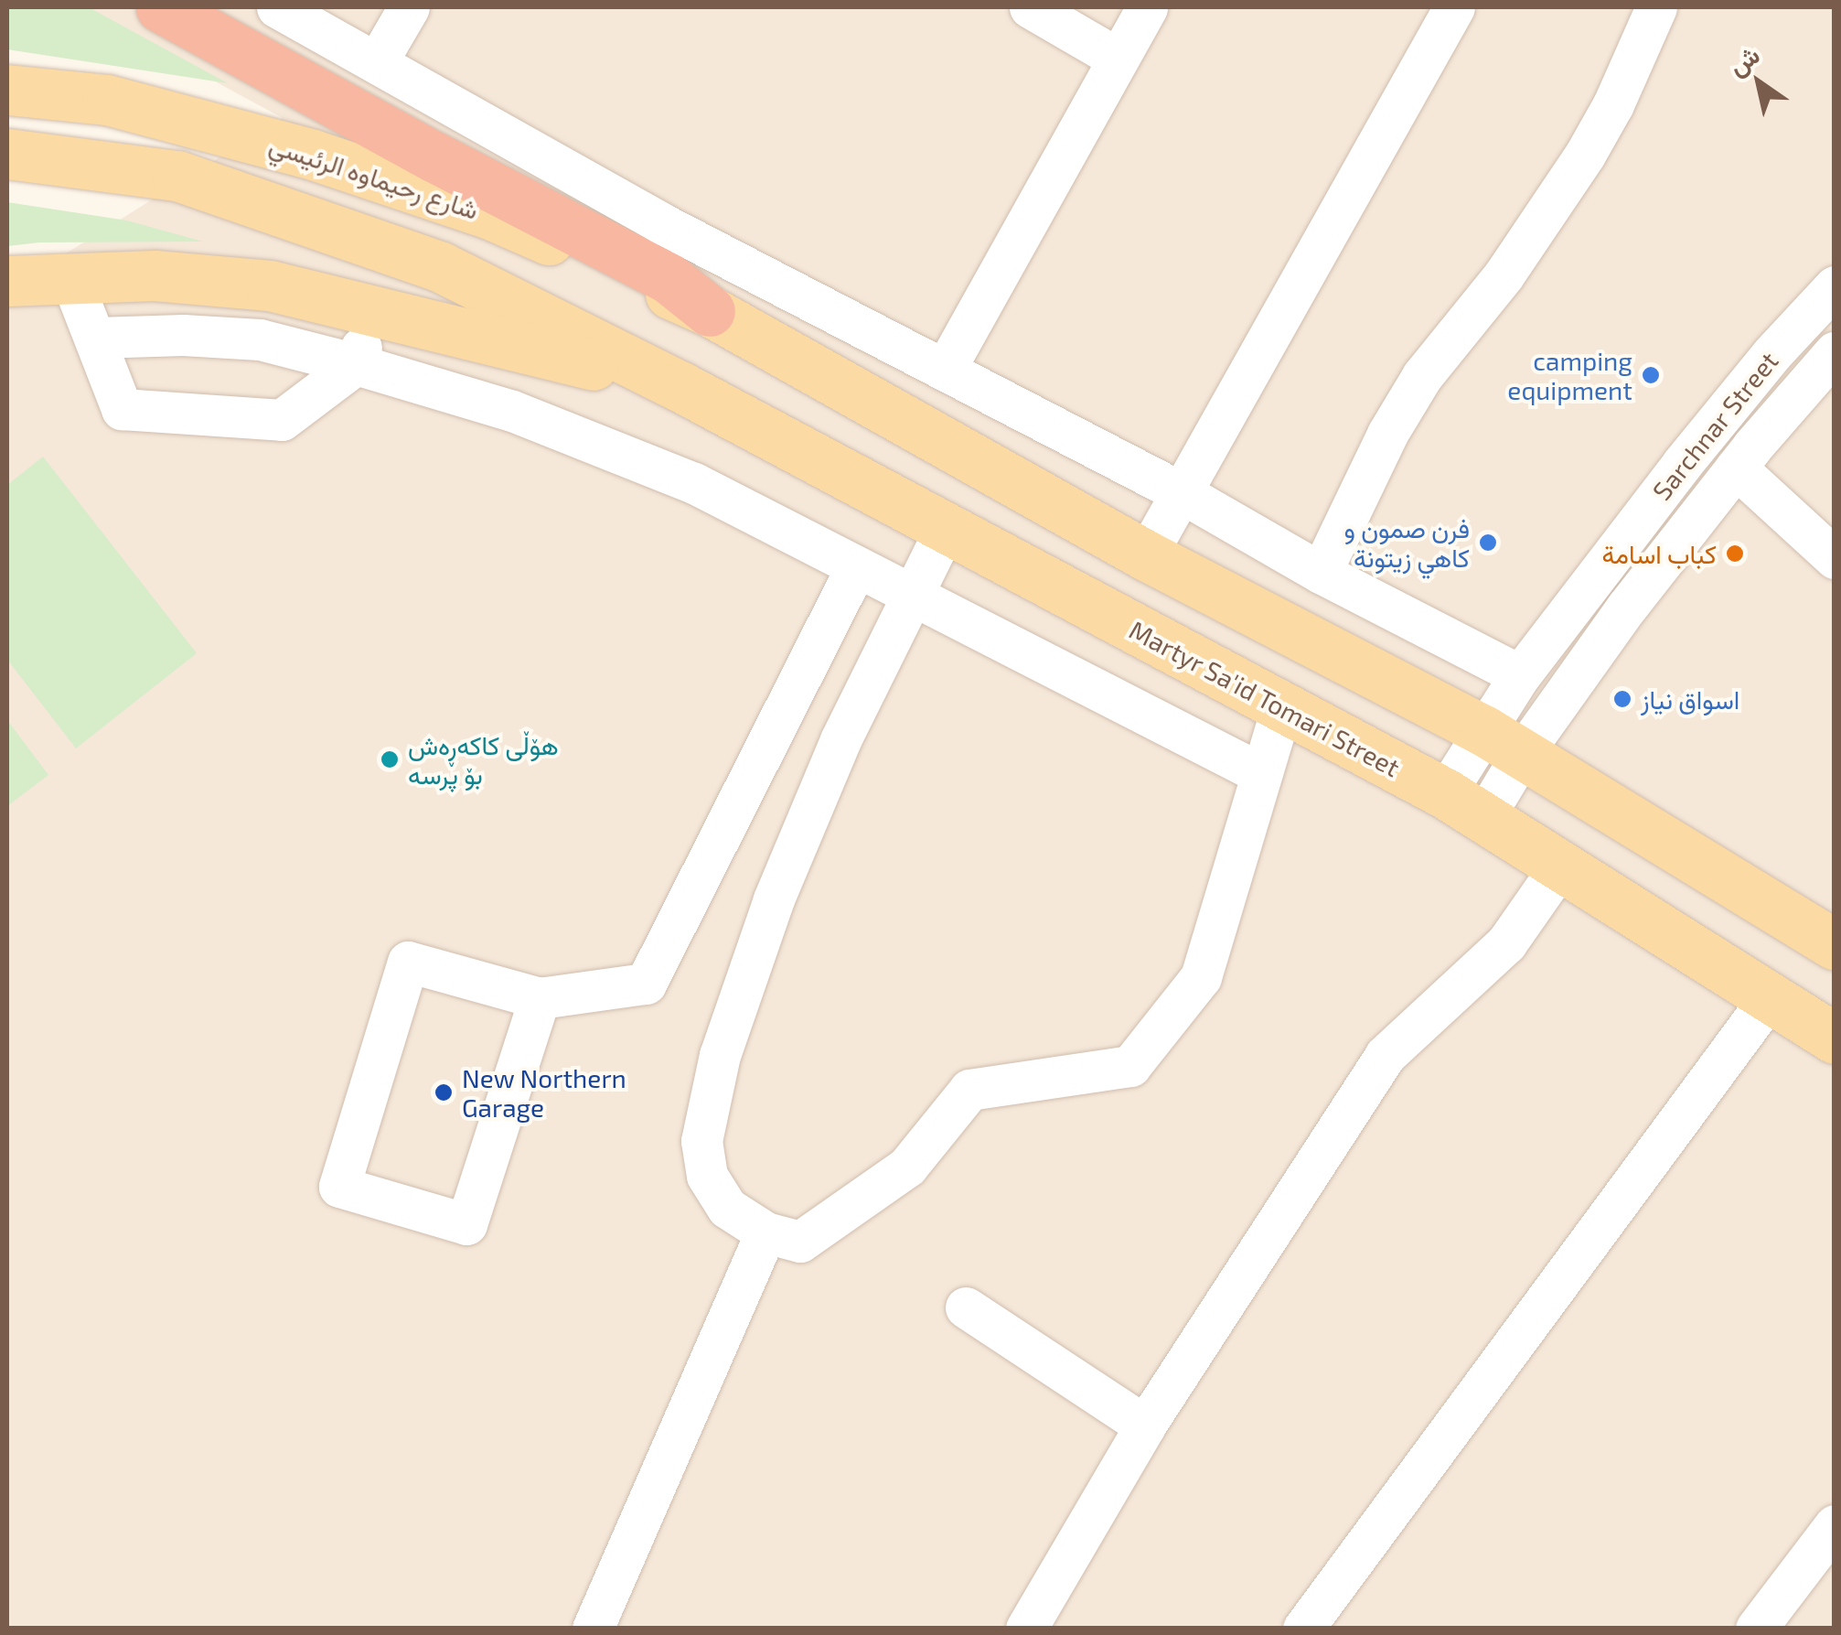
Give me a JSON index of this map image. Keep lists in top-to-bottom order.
{
  "streets": {
    "main road": ["شارع رحيماوه الرئيسي", "Martyr Sa'id Tomari Street"],
    "street": ["Sarchnar Street"]
  },
  "crossings": [
    ["Sarchnar Street", "Martyr Sa'id Tomari Street"]
  ],
  "places": [
    "camping equipment",
    "فرن صمون و كاهي زيتونة",
    "كباب اسامة",
    "اسواق نياز",
    "هۆڵی کاکەڕەش بۆ پرسە",
    "New Northern Garage"
  ],
  "north": "top left"
}
